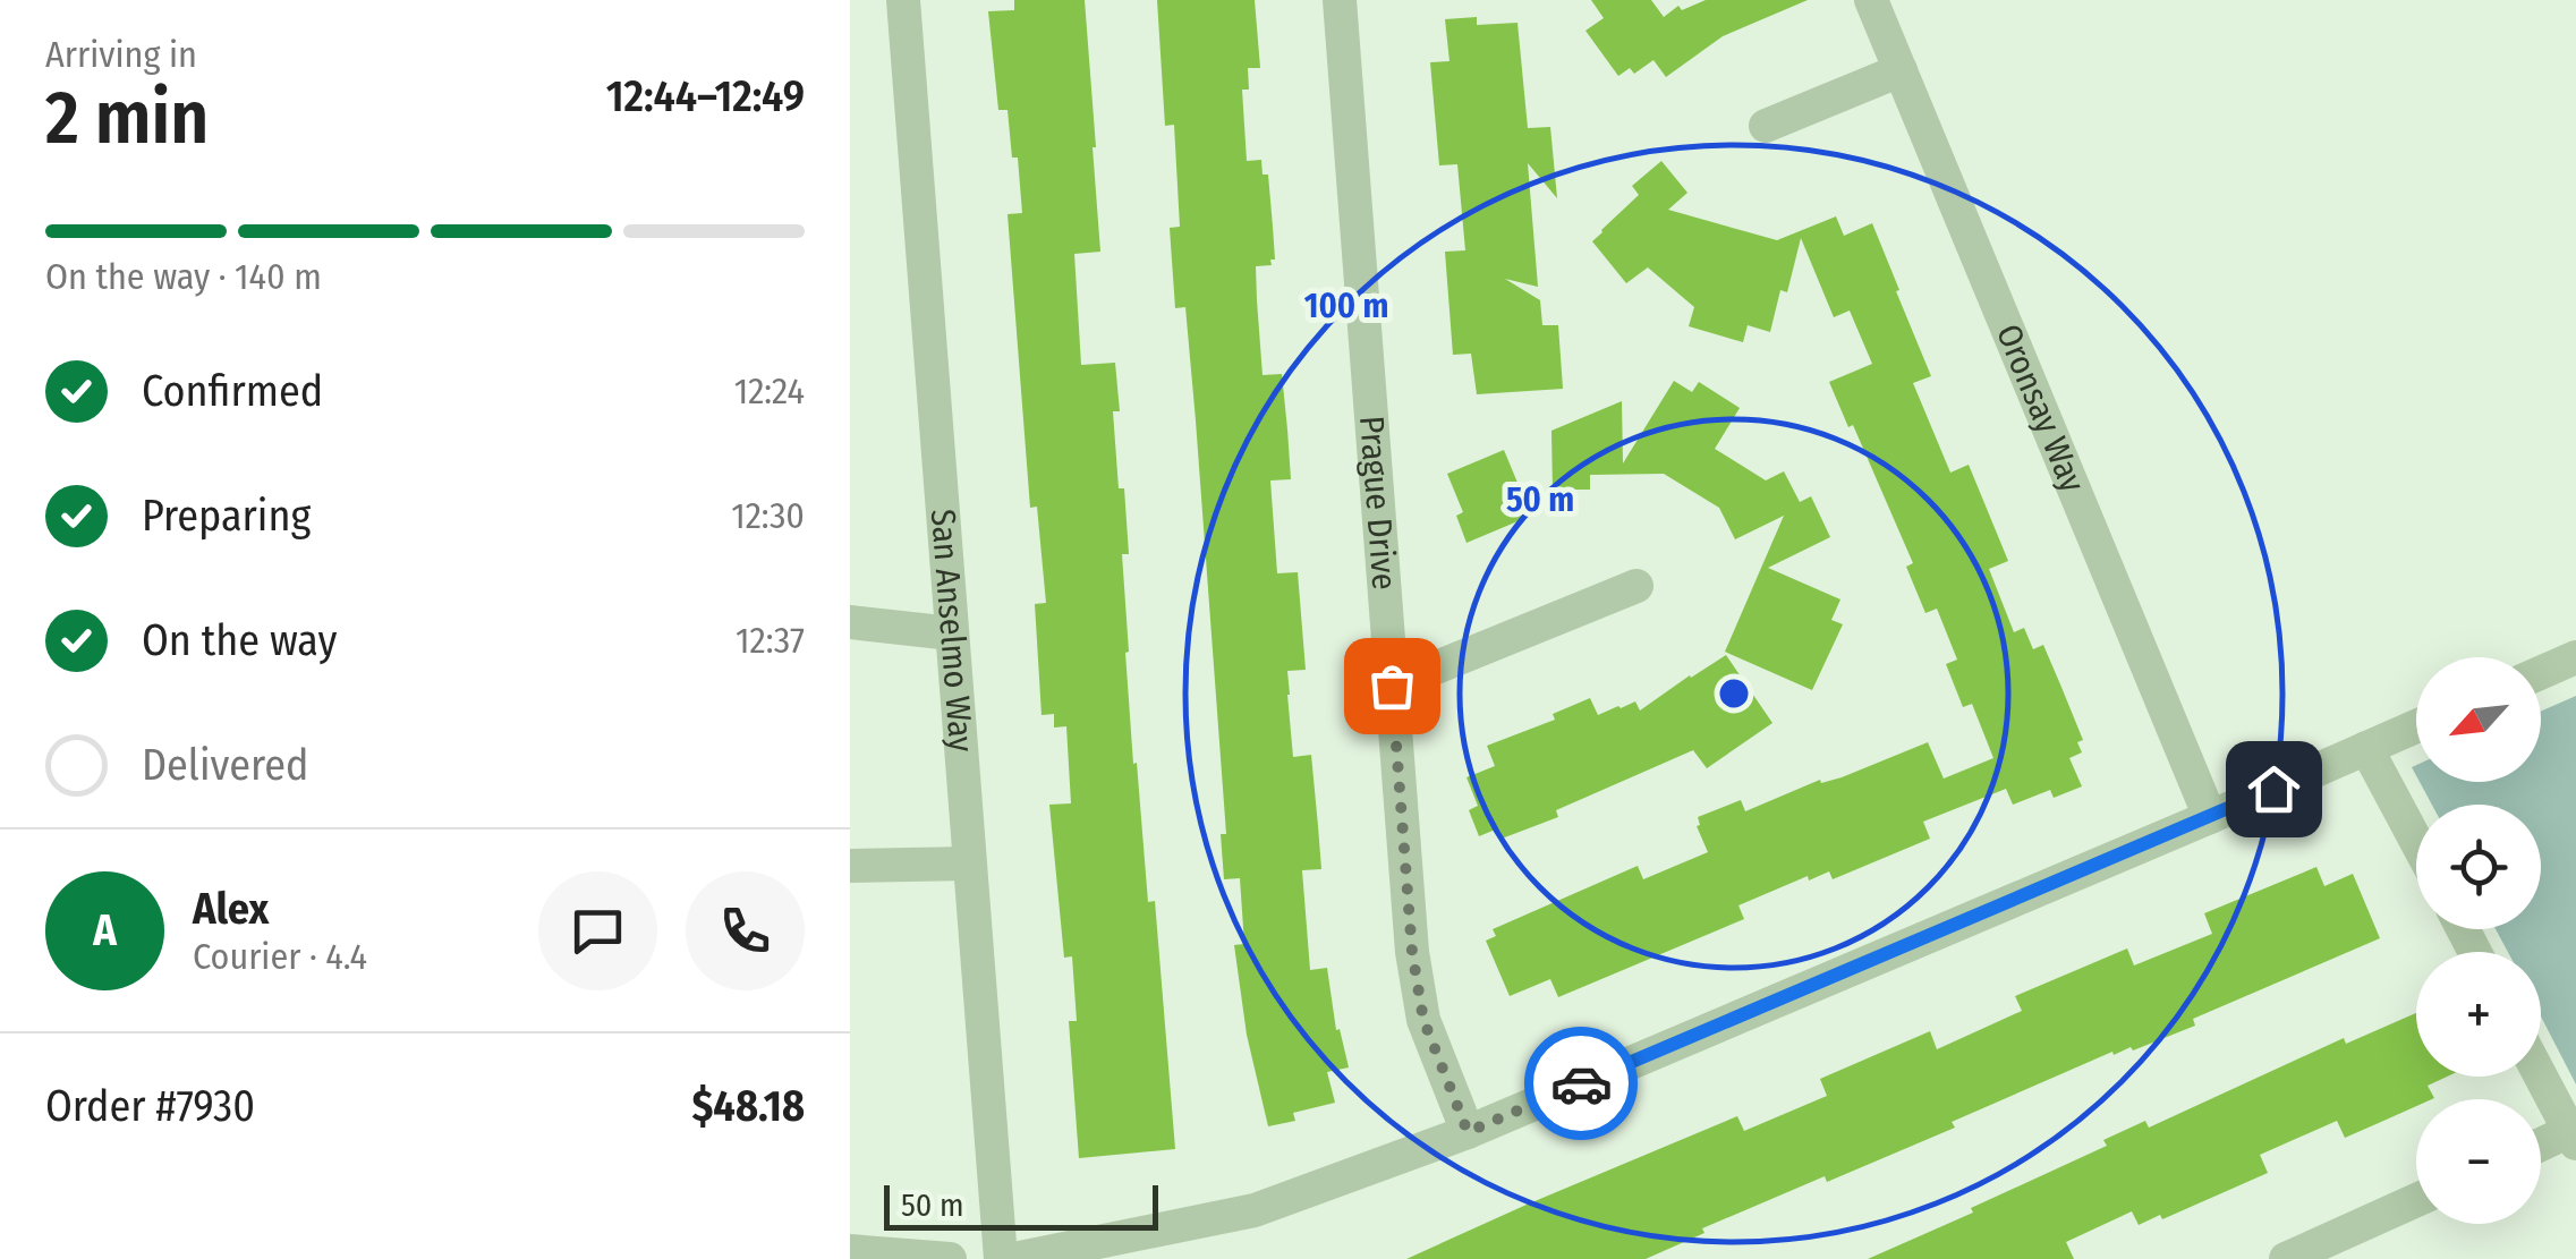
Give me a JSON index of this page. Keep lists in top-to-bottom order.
{
  "streets": {
    "street": ["Oronsay Way", "Prague Drive", "San Anselmo Way"]
  },
  "scale_bar": "50 m",
  "north": "bottom left",
  "page": {
    "heading": ["2 min", "Arriving in", "12:44–12:49"],
    "panel": [
      "Alex",
      "Courier · 4.4",
      "Order #7930",
      "$48.18"
    ],
    "bar": "On the way · 140 m",
    "list": [
      ["Confirmed", "12:24"],
      ["Preparing", "12:30"],
      ["On the way", "12:37"],
      "Delivered"
    ],
    "map_buttons": ["+", "−"],
    "round": "A",
    "scale": "50 m"
  },
  "rings": ["100 m", "50 m"]
}
